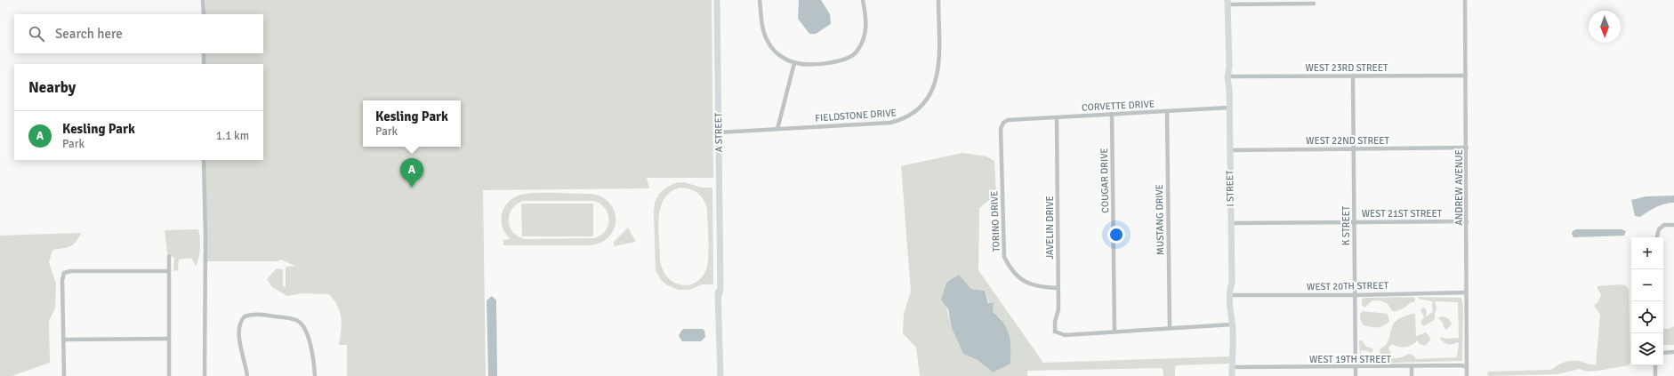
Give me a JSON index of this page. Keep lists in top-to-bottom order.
{
  "streets": {
    "street": [
      "WEST 23RD STREET",
      "CORVETTE DRIVE",
      "FIELDSTONE DRIVE",
      "A STREET",
      "WEST 22ND STREET",
      "COUGAR DRIVE",
      "ANDREW AVENUE",
      "I STREET",
      "WEST 21ST STREET",
      "MUSTANG DRIVE",
      "TORINO DRIVE",
      "K STREET",
      "JAVELIN DRIVE",
      "WEST 20TH STREET",
      "WEST 19TH STREET"
    ]
  },
  "crossings": [
    ["WEST 23RD STREET", "ANDREW AVENUE"],
    ["WEST 23RD STREET", "I STREET"],
    ["WEST 23RD STREET", "K STREET"],
    ["CORVETTE DRIVE", "COUGAR DRIVE"],
    ["CORVETTE DRIVE", "I STREET"],
    ["CORVETTE DRIVE", "MUSTANG DRIVE"],
    ["CORVETTE DRIVE", "TORINO DRIVE"],
    ["CORVETTE DRIVE", "JAVELIN DRIVE"],
    ["FIELDSTONE DRIVE", "A STREET"],
    ["WEST 22ND STREET", "ANDREW AVENUE"],
    ["WEST 22ND STREET", "I STREET"],
    ["WEST 22ND STREET", "K STREET"],
    ["ANDREW AVENUE", "WEST 21ST STREET"],
    ["ANDREW AVENUE", "WEST 20TH STREET"],
    ["ANDREW AVENUE", "WEST 19TH STREET"],
    ["I STREET", "WEST 21ST STREET"],
    ["I STREET", "WEST 20TH STREET"],
    ["I STREET", "WEST 19TH STREET"],
    ["WEST 21ST STREET", "K STREET"],
    ["TORINO DRIVE", "JAVELIN DRIVE"],
    ["K STREET", "WEST 20TH STREET"],
    ["K STREET", "WEST 19TH STREET"]
  ],
  "north": "bottom",
  "page": {
    "search": "Search here",
    "heading": "Nearby",
    "popup": ["Kesling Park", "Park"],
    "list": [
      {
        "mark": "A",
        "name": "Kesling Park",
        "note": "Park",
        "value": "1.1 km"
      }
    ],
    "pins": "A",
    "map_buttons": ["+", "−"]
  }
}
